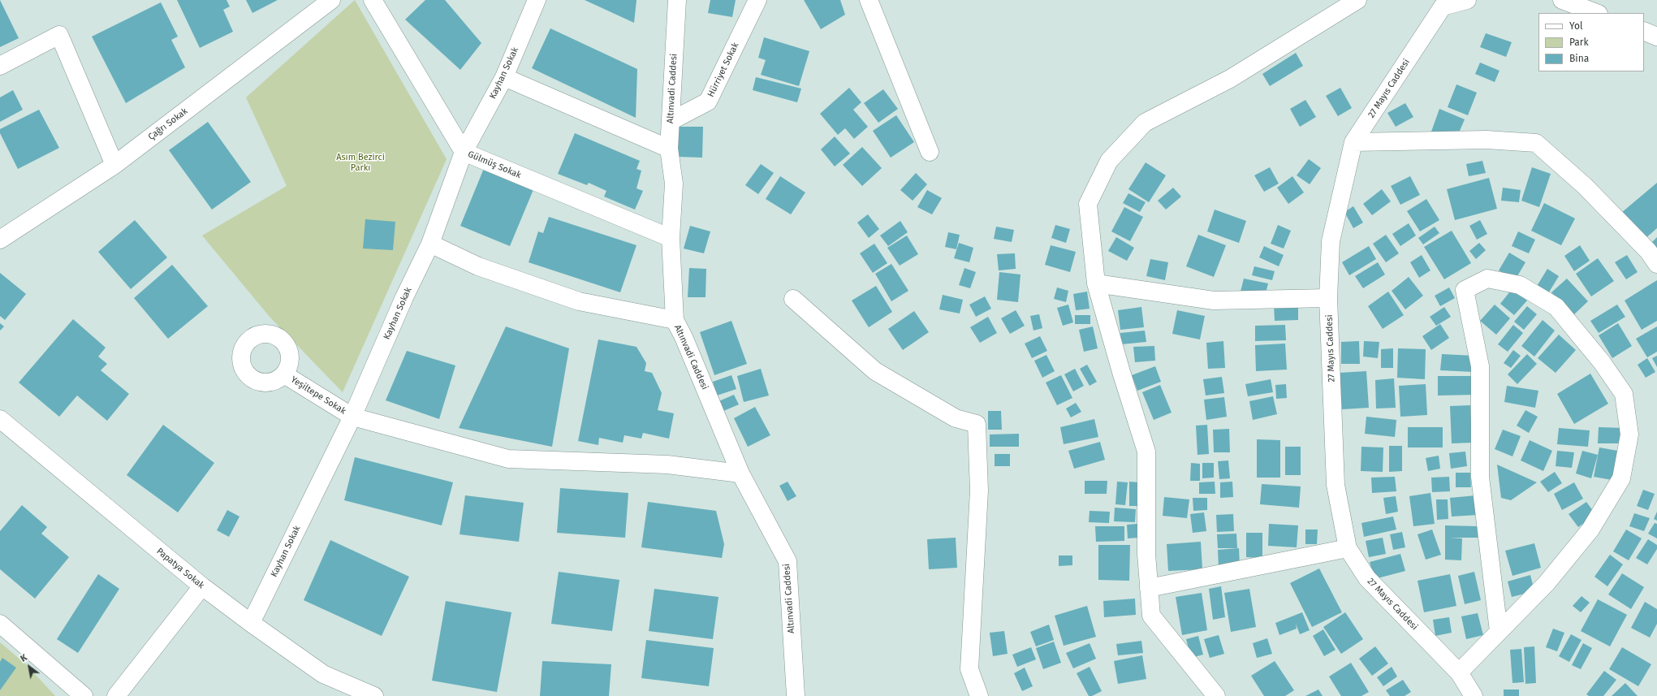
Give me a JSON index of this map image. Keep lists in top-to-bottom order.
{
  "streets": {
    "street": [
      "Hürriyet Sokak",
      "Kayhan Sokak",
      "Altınvadi Caddesi",
      "27 Mayıs Caddesi",
      "Çağrı Sokak",
      "Gülmüş Sokak",
      "Yeşiltepe Sokak",
      "Papatya Sokak"
    ]
  },
  "crossings": [
    ["Hürriyet Sokak", "Altınvadi Caddesi"],
    ["Kayhan Sokak", "Gülmüş Sokak"],
    ["Kayhan Sokak", "Yeşiltepe Sokak"],
    ["Kayhan Sokak", "Papatya Sokak"],
    ["Altınvadi Caddesi", "Gülmüş Sokak"],
    ["Altınvadi Caddesi", "Yeşiltepe Sokak"]
  ],
  "parks": ["Asım Bezirci Parkı"],
  "legend": ["Yol", "Park", "Bina"],
  "north": "top left"
}
